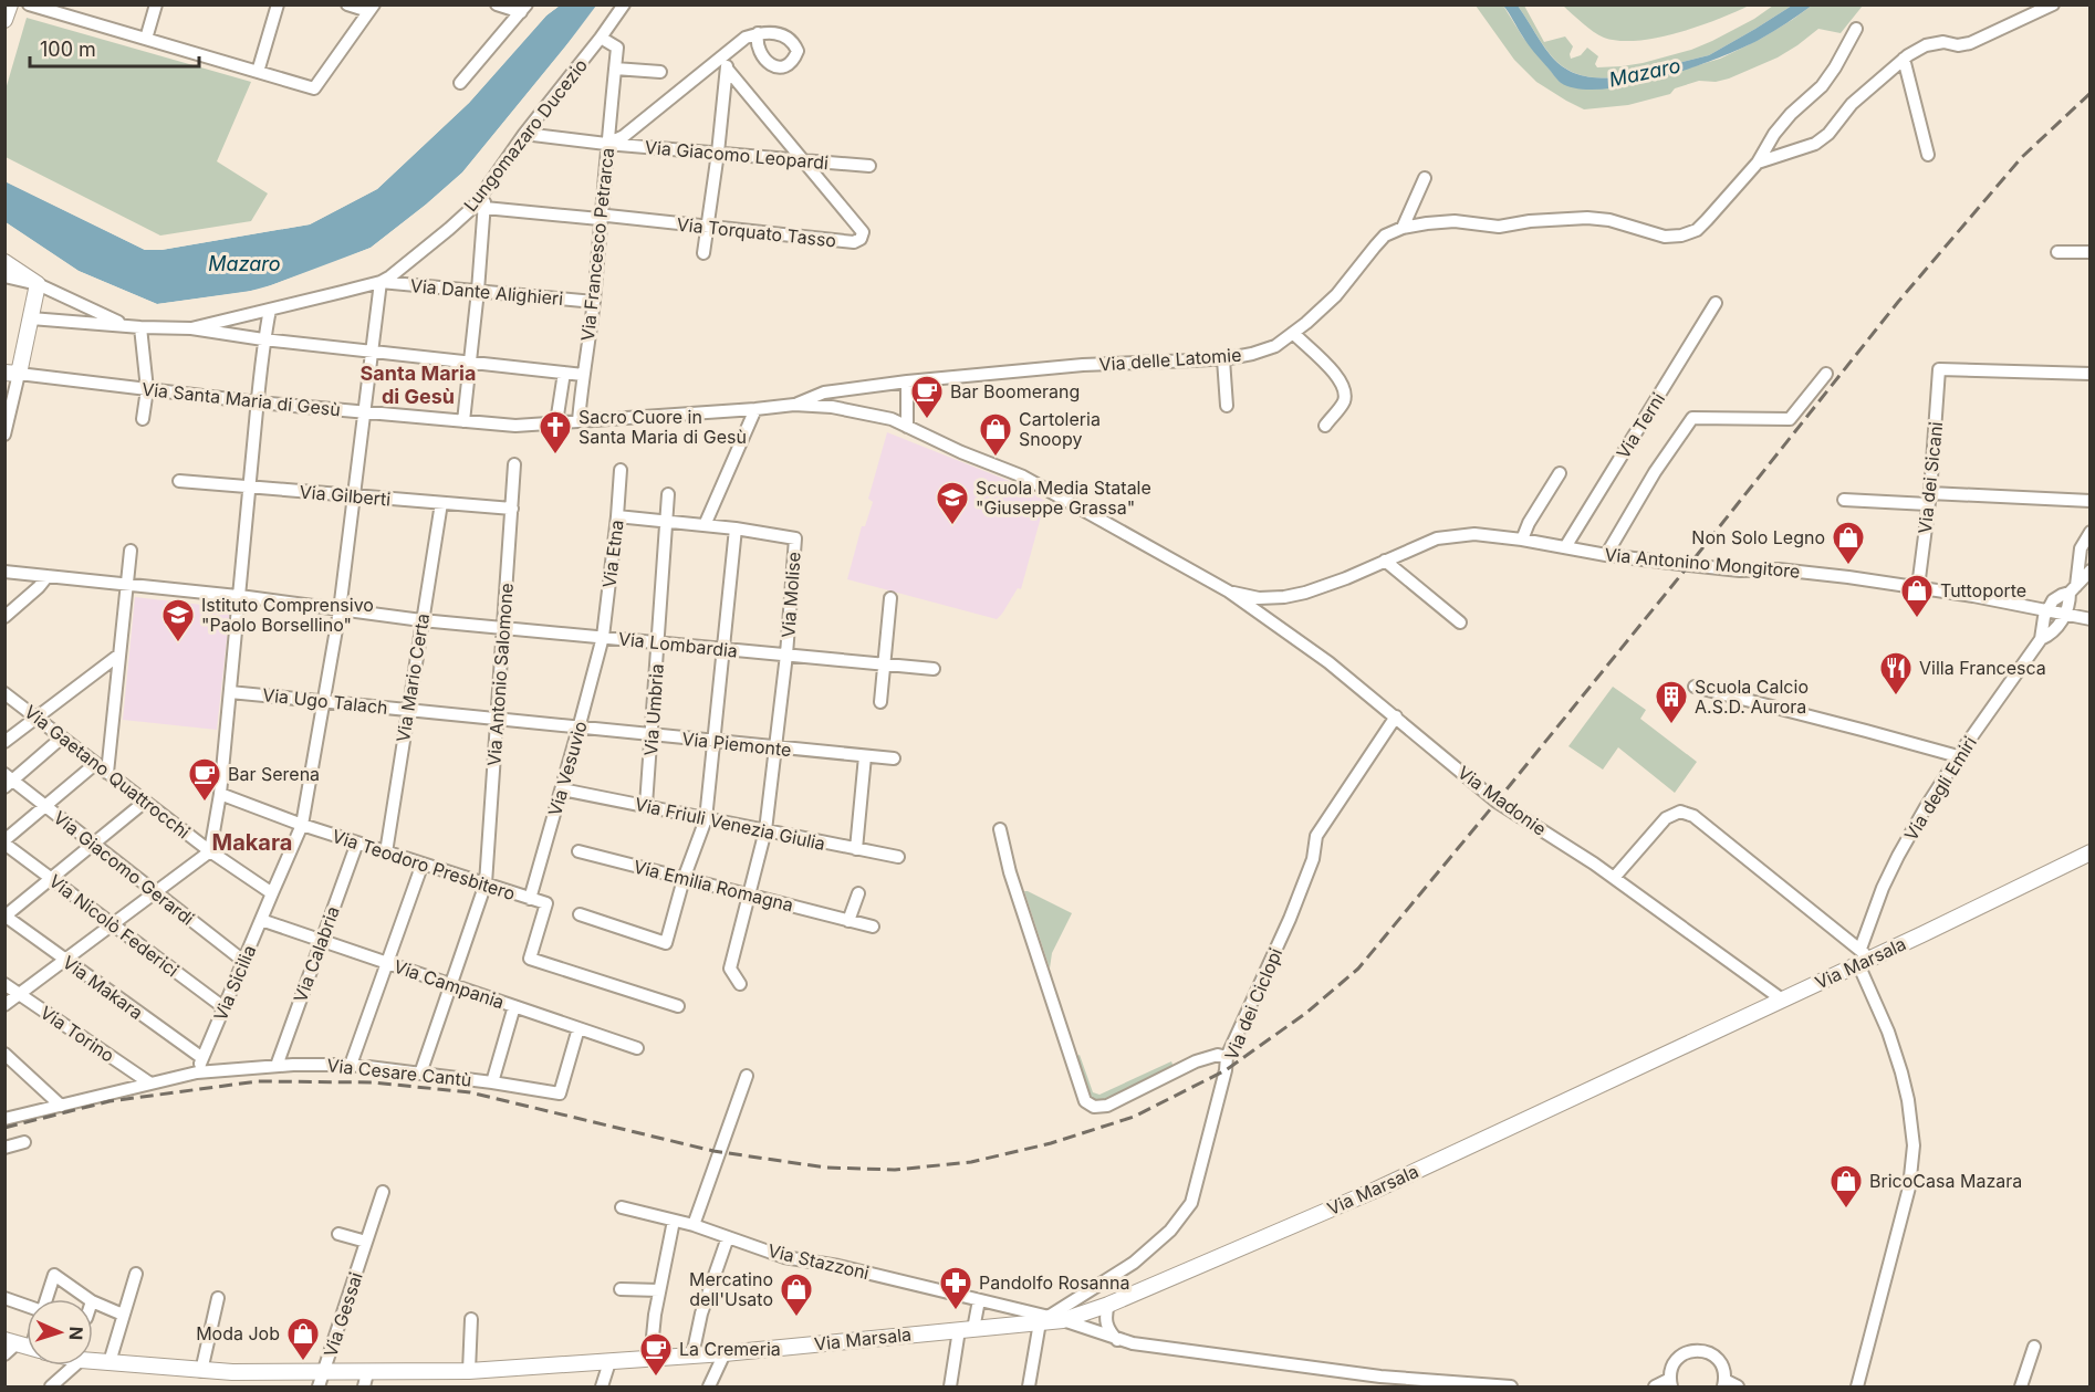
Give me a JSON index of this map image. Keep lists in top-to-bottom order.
{
  "streets": {
    "main road": ["Via Marsala"],
    "street": [
      "Lungomazaro Ducezio",
      "Via Giacomo Leopardi",
      "Via Torquato Tasso",
      "Via Francesco Petrarca",
      "Via Dante Alighieri",
      "Via delle Latomie",
      "Via Santa Maria di Gesù",
      "Via Terni",
      "Via dei Sicani",
      "Via Gilberti",
      "Via Etna",
      "Via Antonino Mongitore",
      "Via Molise",
      "Via Lombardia",
      "Via Antonio Salomone",
      "Via Mario Certa",
      "Via Ugo Talach",
      "Via Umbria",
      "Via Piemonte",
      "Via Vesuvio",
      "Via Gaetano Quattrocchi",
      "Via degli Emiri",
      "Via Madonie",
      "Via Friuli Venezia Giulia",
      "Via Teodoro Presbitero",
      "Via Giacomo Gerardi",
      "Via Emilia Romagna",
      "Via Nicolò Federici",
      "Via Calabria",
      "Via Sicilia",
      "Via Campania",
      "Via Makara",
      "Via dei Ciclopi",
      "Via Torino",
      "Via Cesare Cantù",
      "Via Stazzoni",
      "Via Gessai"
    ]
  },
  "crossings": [
    ["Lungomazaro Ducezio", "Via Giacomo Leopardi"],
    ["Lungomazaro Ducezio", "Via Torquato Tasso"],
    ["Lungomazaro Ducezio", "Via Francesco Petrarca"],
    ["Lungomazaro Ducezio", "Via Dante Alighieri"],
    ["Lungomazaro Ducezio", "Via Sicilia"],
    ["Via Giacomo Leopardi", "Via Torquato Tasso"],
    ["Via Giacomo Leopardi", "Via Francesco Petrarca"],
    ["Via Torquato Tasso", "Via Francesco Petrarca"],
    ["Via Francesco Petrarca", "Via Dante Alighieri"],
    ["Via Francesco Petrarca", "Via Santa Maria di Gesù"],
    ["Via Dante Alighieri", "Via Sicilia"],
    ["Via delle Latomie", "Via Santa Maria di Gesù"],
    ["Via Santa Maria di Gesù", "Via Sicilia"],
    ["Via Terni", "Via Antonino Mongitore"],
    ["Via dei Sicani", "Via Antonino Mongitore"],
    ["Via Gilberti", "Via Antonio Salomone"],
    ["Via Gilberti", "Via Mario Certa"],
    ["Via Gilberti", "Via Sicilia"],
    ["Via Etna", "Via Molise"],
    ["Via Etna", "Via Lombardia"],
    ["Via Etna", "Via Vesuvio"],
    ["Via Antonino Mongitore", "Via degli Emiri"],
    ["Via Antonino Mongitore", "Via Madonie"],
    ["Via Molise", "Via Lombardia"],
    ["Via Molise", "Via Umbria"],
    ["Via Molise", "Via Piemonte"],
    ["Via Molise", "Via Friuli Venezia Giulia"],
    ["Via Molise", "Via Emilia Romagna"],
    ["Via Lombardia", "Via Antonio Salomone"],
    ["Via Lombardia", "Via Mario Certa"],
    ["Via Lombardia", "Via Umbria"],
    ["Via Lombardia", "Via Vesuvio"],
    ["Via Lombardia", "Via Sicilia"],
    ["Via Antonio Salomone", "Via Ugo Talach"],
    ["Via Antonio Salomone", "Via Teodoro Presbitero"],
    ["Via Antonio Salomone", "Via Campania"],
    ["Via Antonio Salomone", "Via Cesare Cantù"],
    ["Via Mario Certa", "Via Ugo Talach"],
    ["Via Mario Certa", "Via Teodoro Presbitero"],
    ["Via Ugo Talach", "Via Piemonte"],
    ["Via Ugo Talach", "Via Vesuvio"],
    ["Via Ugo Talach", "Via Sicilia"],
    ["Via Umbria", "Via Piemonte"],
    ["Via Umbria", "Via Friuli Venezia Giulia"],
    ["Via Piemonte", "Via Vesuvio"],
    ["Via Vesuvio", "Via Friuli Venezia Giulia"],
    ["Via Vesuvio", "Via Teodoro Presbitero"],
    ["Via Gaetano Quattrocchi", "Via Sicilia"],
    ["Via degli Emiri", "Via Marsala"],
    ["Via Madonie", "Via Marsala"],
    ["Via Madonie", "Via dei Ciclopi"],
    ["Via Teodoro Presbitero", "Via Calabria"],
    ["Via Teodoro Presbitero", "Via Sicilia"],
    ["Via Giacomo Gerardi", "Via Sicilia"],
    ["Via Nicolò Federici", "Via Sicilia"],
    ["Via Calabria", "Via Campania"],
    ["Via Calabria", "Via Cesare Cantù"],
    ["Via Marsala", "Via dei Ciclopi"],
    ["Via Marsala", "Via Stazzoni"],
    ["Via Marsala", "Via Gessai"],
    ["Via Sicilia", "Via Campania"],
    ["Via Sicilia", "Via Makara"],
    ["Via Sicilia", "Via Cesare Cantù"],
    ["Via Campania", "Via Cesare Cantù"],
    ["Via dei Ciclopi", "Via Stazzoni"],
    ["Via Torino", "Via Cesare Cantù"]
  ],
  "districts": ["Santa Maria di Gesù", "Makara"],
  "water": ["Mazaro"],
  "places": {
    "cafe": ["Bar Boomerang", "Bar Serena", "La Cremeria"],
    "church": ["Sacro Cuore in Santa Maria di Gesù"],
    "shop": [
      "Cartoleria Snoopy",
      "Non Solo Legno",
      "Tuttoporte",
      "BricoCasa Mazara",
      "Mercatino dell'Usato",
      "Moda Job"
    ],
    "school or university": ["Scuola Media Statale \"Giuseppe Grassa\"", "Istituto Comprensivo \"Paolo Borsellino\""],
    "restaurant": ["Villa Francesca"],
    "building": ["Scuola Calcio A.S.D. Aurora"],
    "pharmacy": ["Pandolfo Rosanna"]
  },
  "scale_bar": "100 m",
  "north": "right"
}
